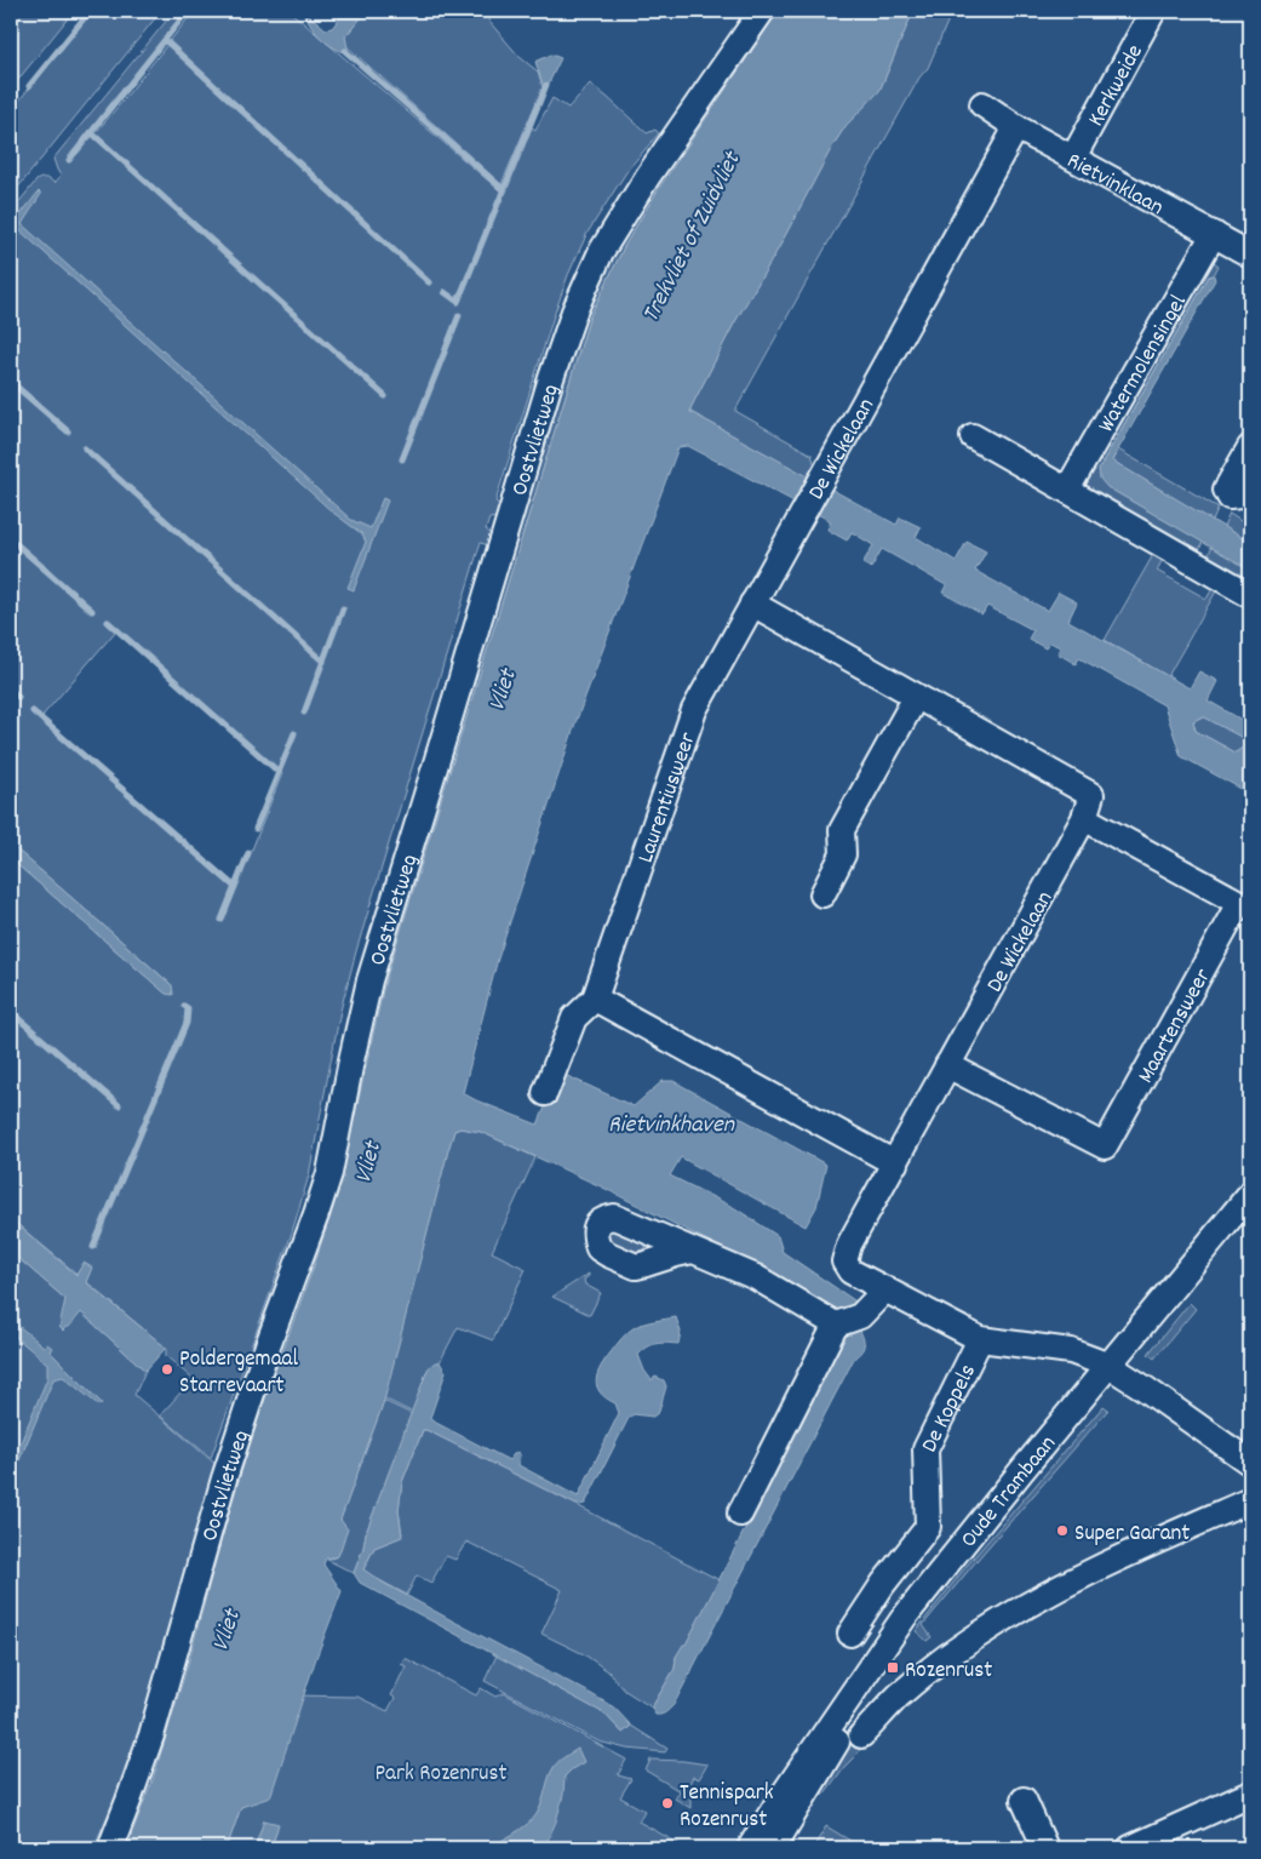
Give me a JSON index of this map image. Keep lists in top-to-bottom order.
{
  "streets": {
    "street": [
      "Kerkweide",
      "Rietvinklaan",
      "Watermolensingel",
      "Oostvlietweg",
      "De Wickelaan",
      "Laurentiusweer",
      "Maartensweer",
      "De Koppels",
      "Oude Trambaan"
    ]
  },
  "crossings": [
    ["Kerkweide", "Rietvinklaan"],
    ["Rietvinklaan", "Watermolensingel"],
    ["Rietvinklaan", "De Wickelaan"],
    ["De Wickelaan", "Laurentiusweer"],
    ["De Wickelaan", "Maartensweer"],
    ["De Wickelaan", "De Koppels"],
    ["De Koppels", "Oude Trambaan"]
  ],
  "water": ["Trekvliet of Zuidvliet", "Vliet", "Rietvinkhaven"],
  "parks": ["Park Rozenrust"],
  "places": {
    "other": ["Poldergemaal Starrevaart", "Super Garant", "Tennispark Rozenrust"],
    "transit": ["Rozenrust"]
  }
}
